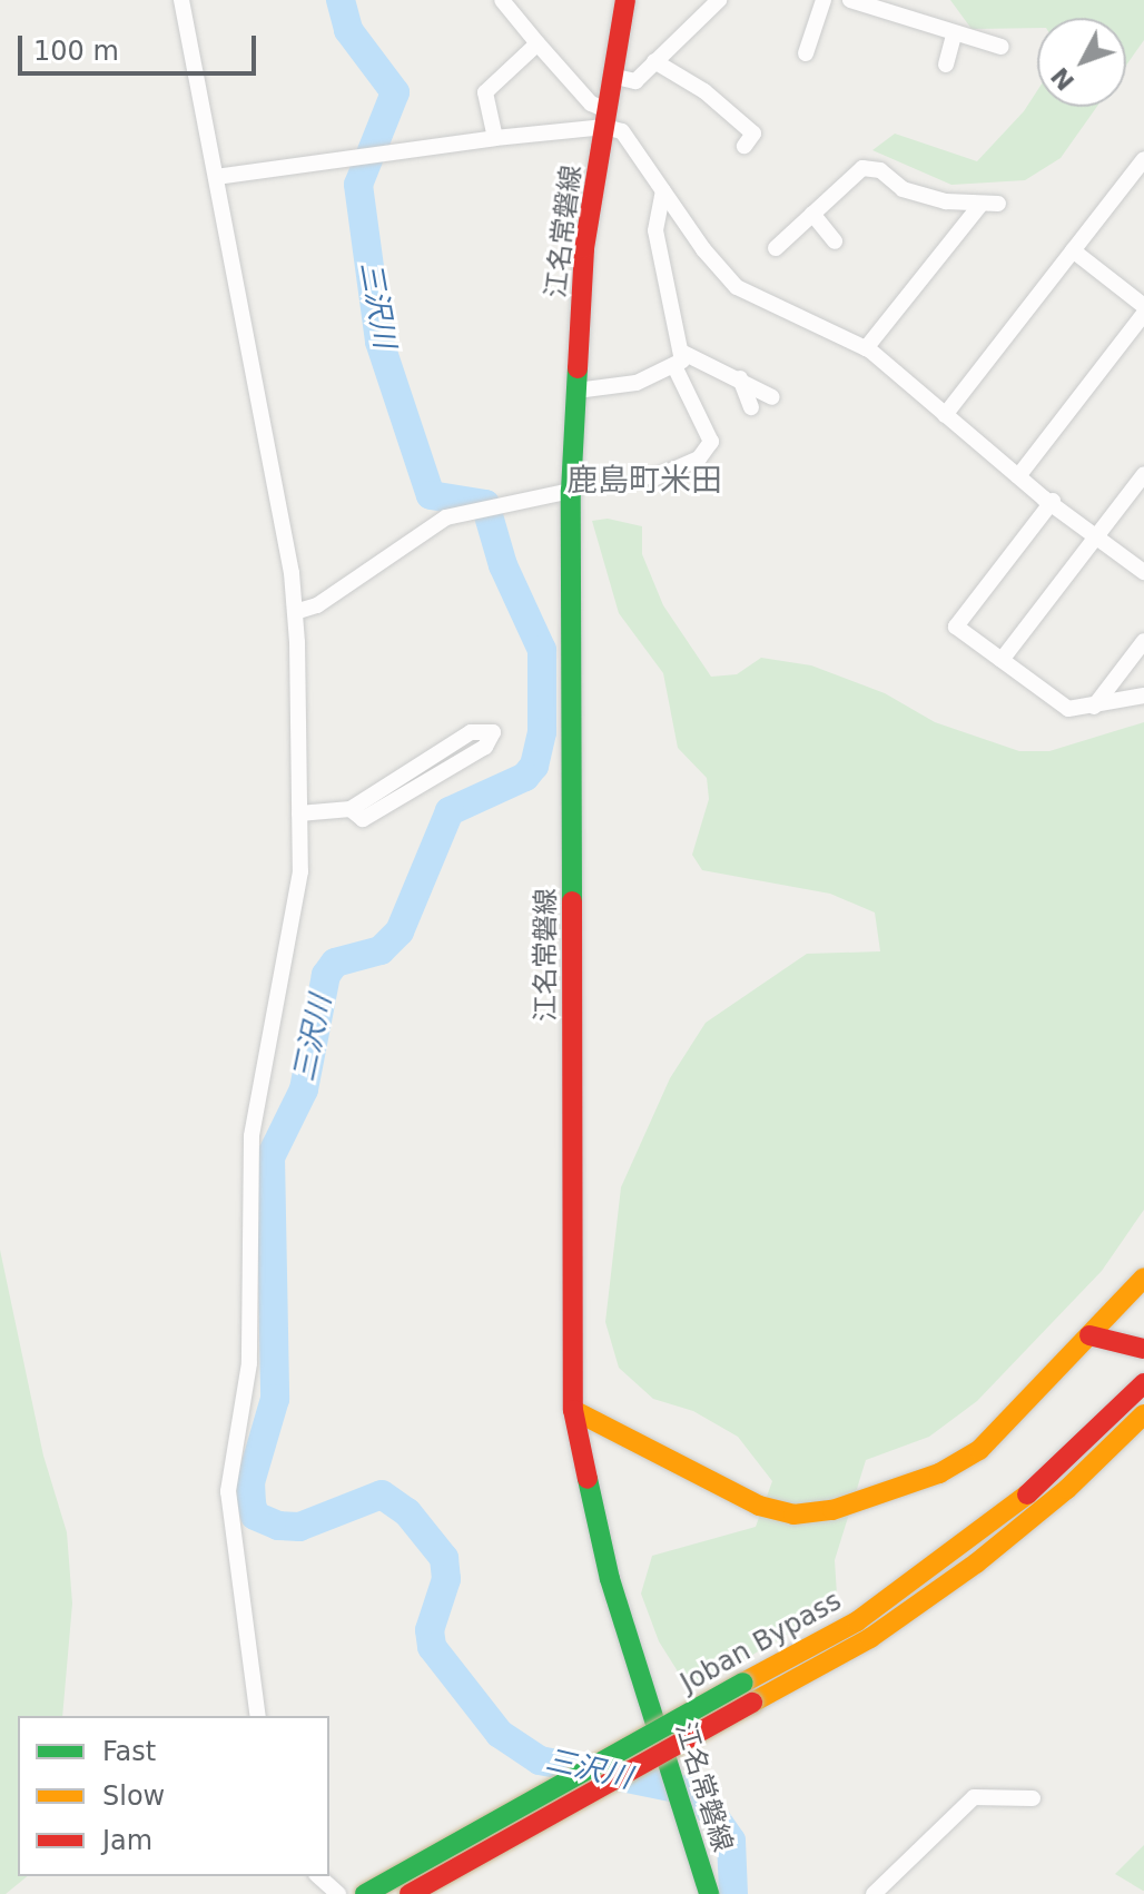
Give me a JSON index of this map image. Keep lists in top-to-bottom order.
{
  "streets": {
    "main road": ["江名常磐線", "Joban Bypass"]
  },
  "districts": ["鹿島町米田"],
  "water": ["三沢川"],
  "legend": ["Fast", "Slow", "Jam"],
  "scale_bar": "100 m",
  "north": "bottom left"
}
